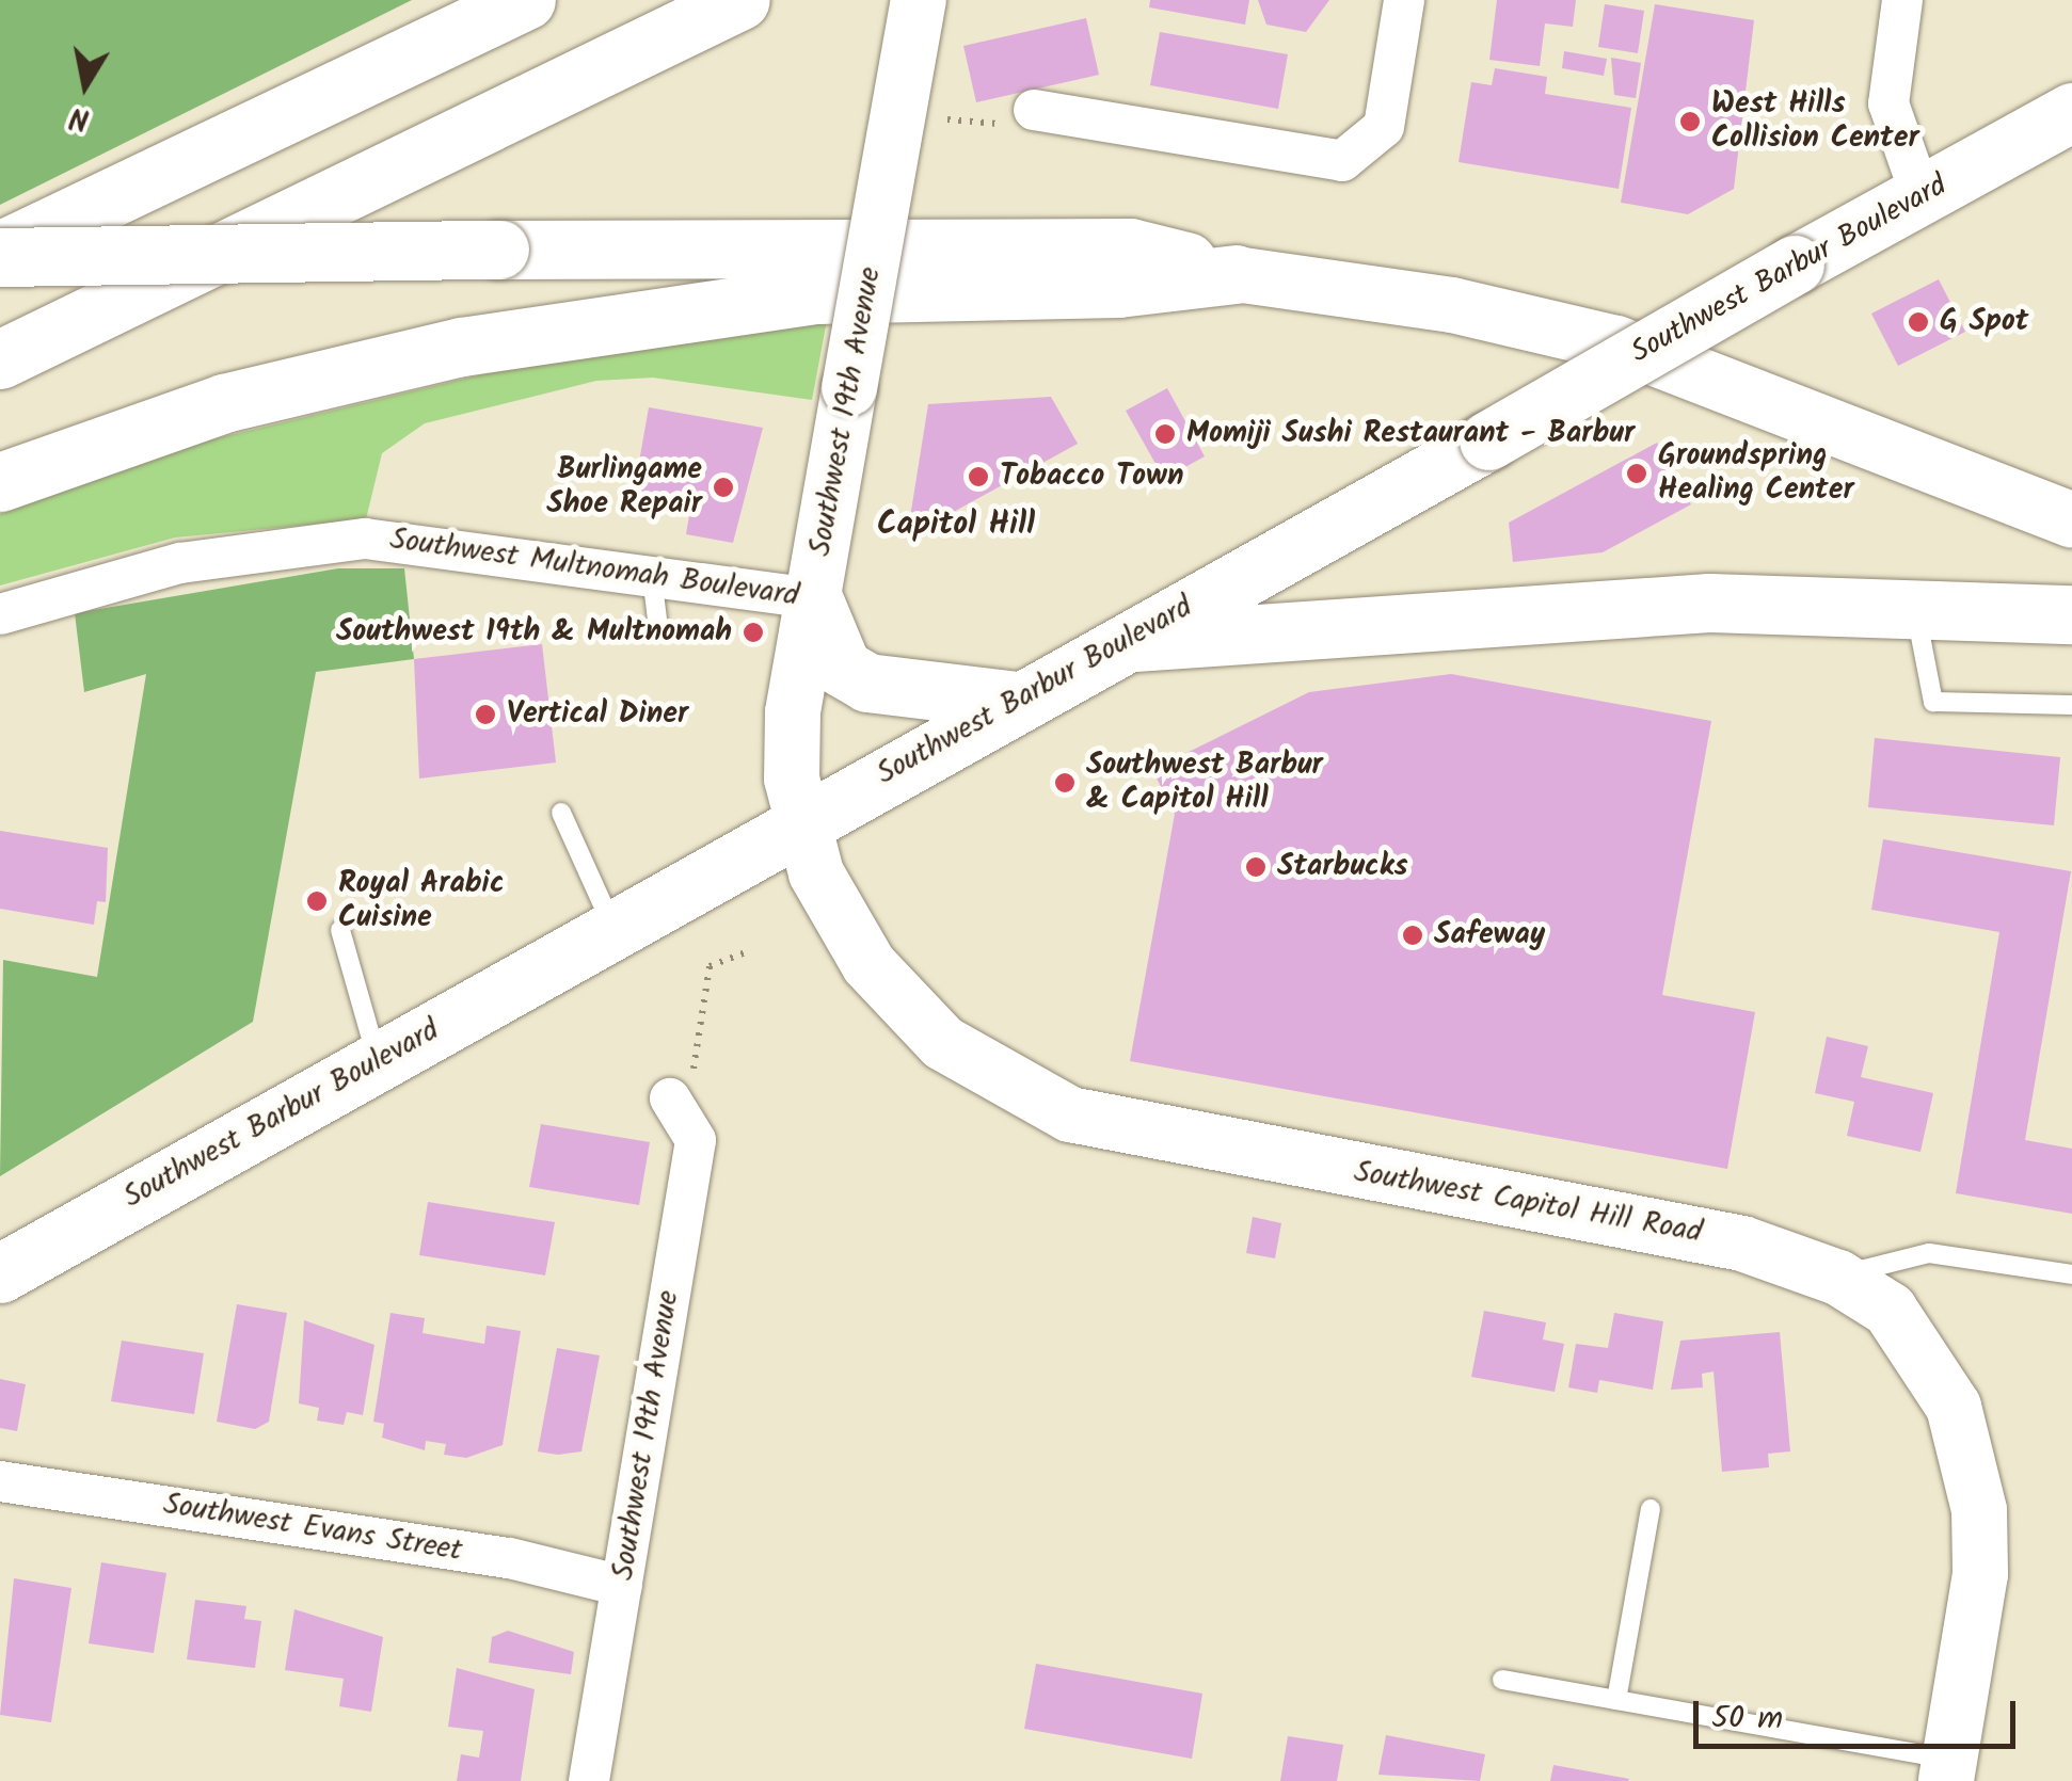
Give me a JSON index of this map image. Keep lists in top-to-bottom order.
{
  "streets": {
    "main road": ["Southwest Barbur Boulevard"],
    "street": [
      "Southwest 19th Avenue",
      "Southwest Multnomah Boulevard",
      "Southwest Capitol Hill Road",
      "Southwest Evans Street"
    ]
  },
  "crossings": [
    ["Southwest Barbur Boulevard", "Southwest 19th Avenue"],
    ["Southwest Barbur Boulevard", "Southwest Capitol Hill Road"],
    ["Southwest 19th Avenue", "Southwest Multnomah Boulevard"],
    ["Southwest 19th Avenue", "Southwest Capitol Hill Road"],
    ["Southwest 19th Avenue", "Southwest Evans Street"]
  ],
  "districts": ["Capitol Hill"],
  "places": [
    "West Hills Collision Center",
    "G Spot",
    "Momiji Sushi Restaurant - Barbur",
    "Groundspring Healing Center",
    "Tobacco Town",
    "Burlingame Shoe Repair",
    "Southwest 19th & Multnomah",
    "Vertical Diner",
    "Southwest Barbur & Capitol Hill",
    "Starbucks",
    "Royal Arabic Cuisine",
    "Safeway"
  ],
  "scale_bar": "50 m",
  "north": "bottom"
}
